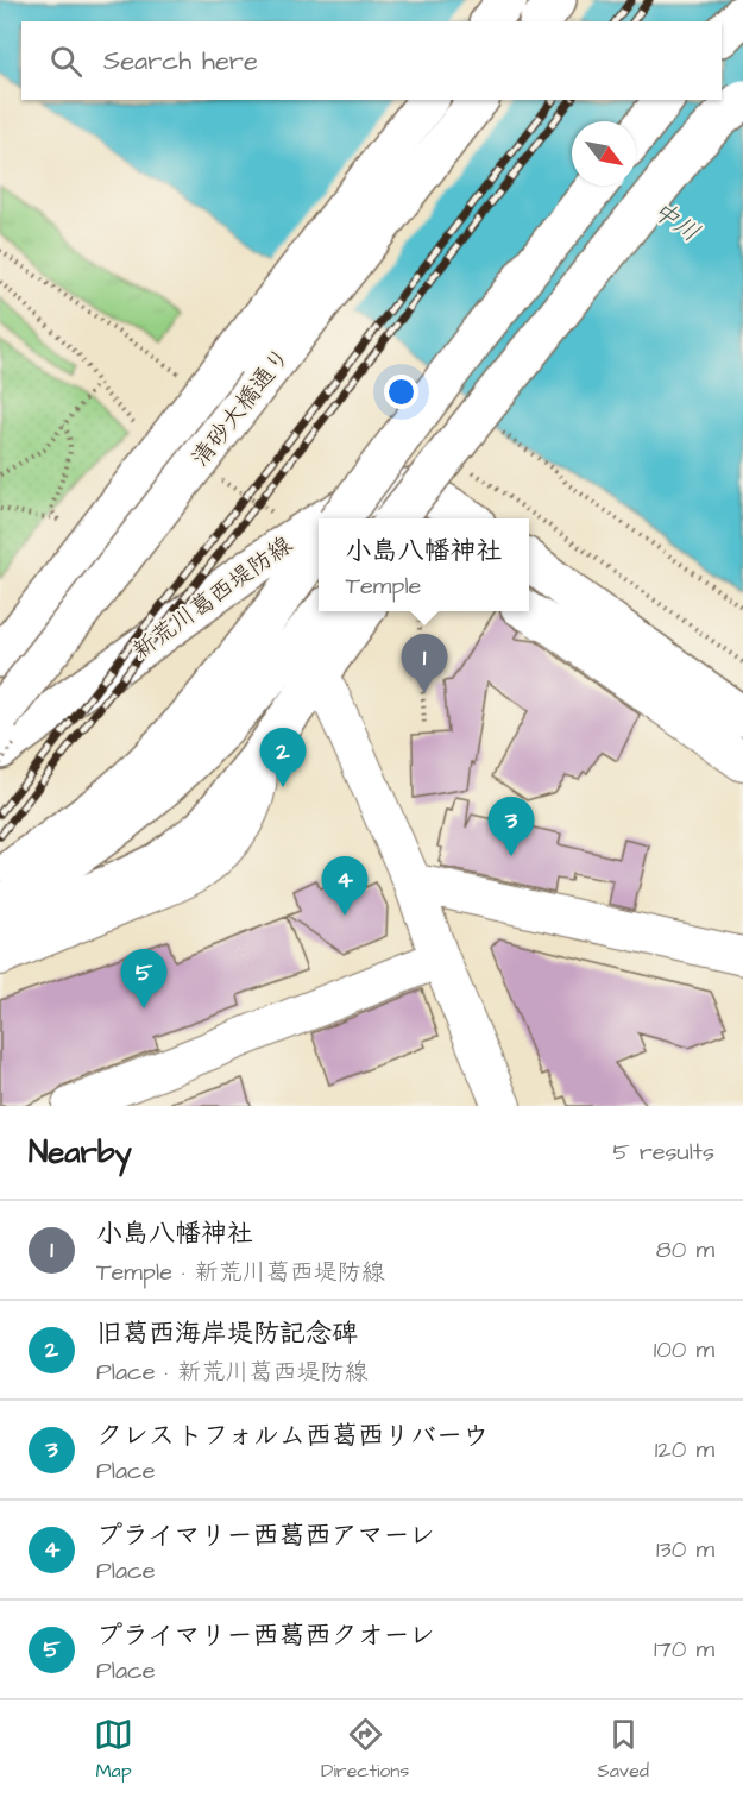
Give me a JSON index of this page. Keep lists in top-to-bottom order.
{
  "streets": {
    "main road": ["清砂大橋通り", "新荒川葛西堤防線"]
  },
  "water": ["中川"],
  "north": "bottom right",
  "page": {
    "search": "Search here",
    "popup": ["小島八幡神社", "Temple"],
    "pins": [
      "1",
      "2",
      "3",
      "4",
      "5"
    ],
    "heading": ["Nearby", "5 results"],
    "list": [
      {
        "mark": "1",
        "name": "小島八幡神社",
        "note": "Temple · 新荒川葛西堤防線",
        "value": "80 m"
      },
      {
        "mark": "2",
        "name": "旧葛西海岸堤防記念碑",
        "note": "Place · 新荒川葛西堤防線",
        "value": "100 m"
      },
      {
        "mark": "3",
        "name": "クレストフォルム西葛西リバーウ",
        "note": "Place",
        "value": "120 m"
      },
      {
        "mark": "4",
        "name": "プライマリー西葛西アマーレ",
        "note": "Place",
        "value": "130 m"
      },
      {
        "mark": "5",
        "name": "プライマリー西葛西クオーレ",
        "note": "Place",
        "value": "170 m"
      }
    ],
    "nav": ["Map", "Directions", "Saved"]
  }
}
